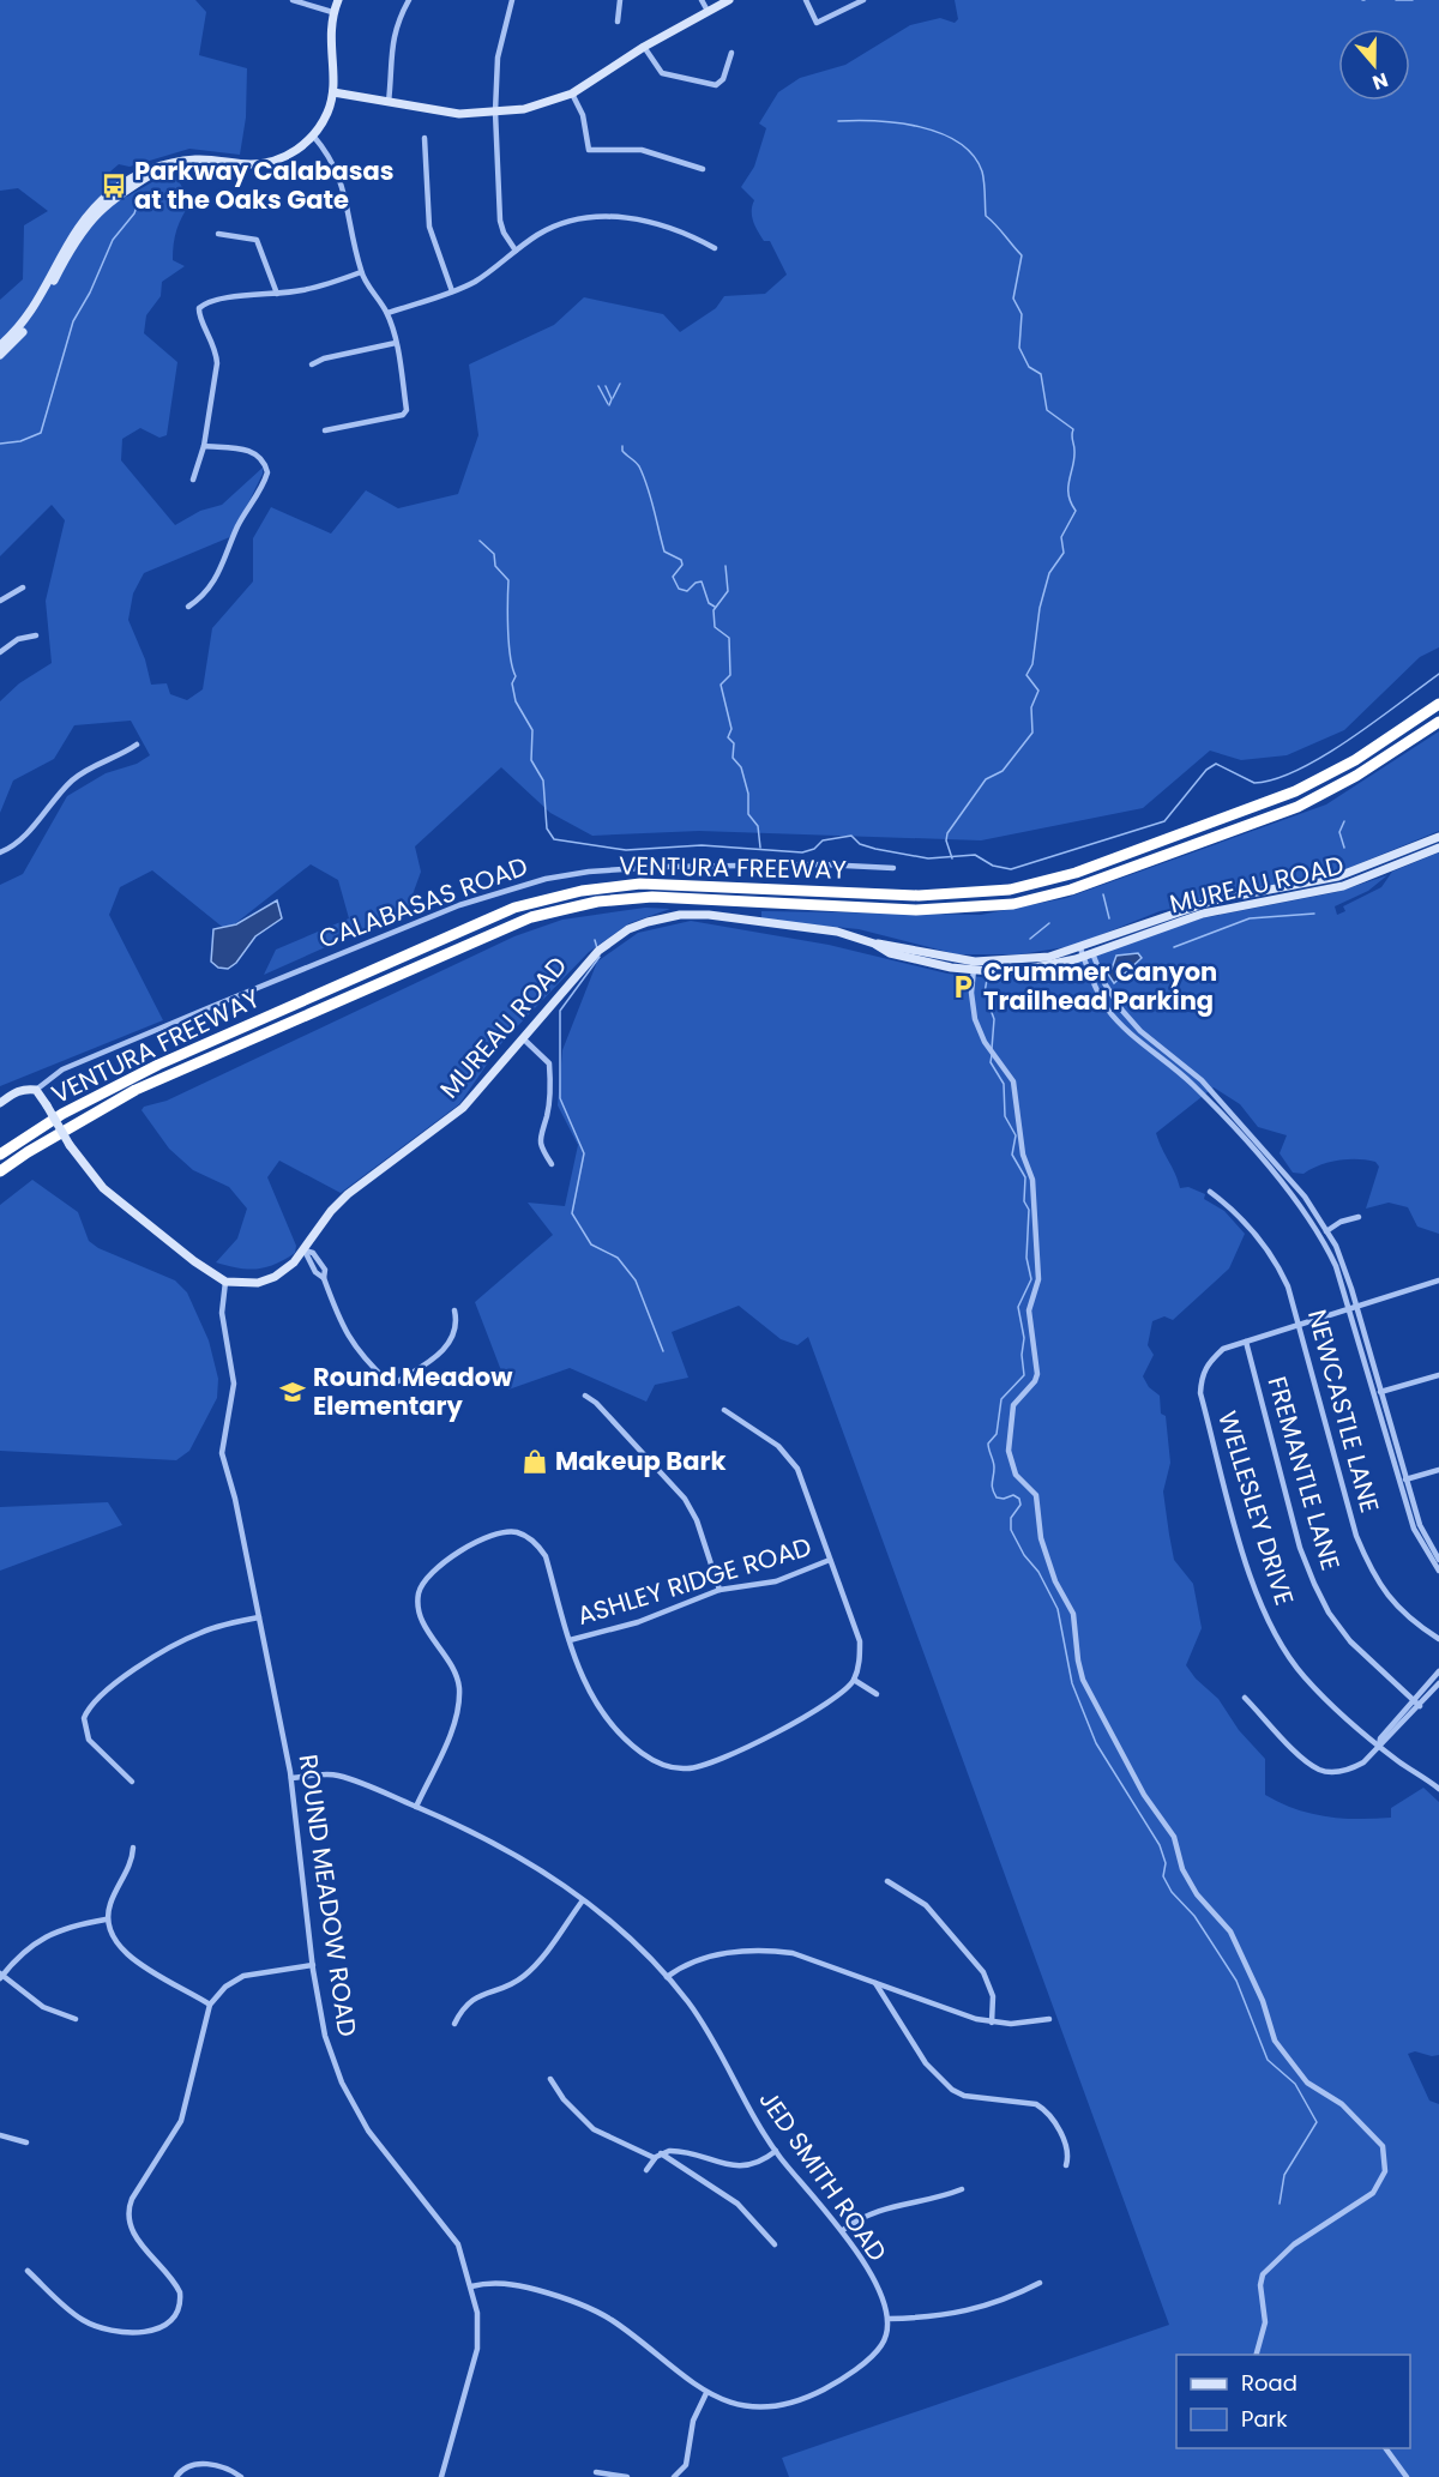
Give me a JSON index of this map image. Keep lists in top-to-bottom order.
{
  "streets": {
    "highway": ["VENTURA FREEWAY"],
    "main road": ["MUREAU ROAD", "CALABASAS ROAD"],
    "street": [
      "NEWCASTLE LANE",
      "FREMANTLE LANE",
      "WELLESLEY DRIVE",
      "ASHLEY RIDGE ROAD",
      "ROUND MEADOW ROAD",
      "JED SMITH ROAD"
    ]
  },
  "crossings": [
    ["MUREAU ROAD", "ROUND MEADOW ROAD"],
    ["NEWCASTLE LANE", "WELLESLEY DRIVE"],
    ["FREMANTLE LANE", "WELLESLEY DRIVE"],
    ["ROUND MEADOW ROAD", "JED SMITH ROAD"]
  ],
  "places": {
    "bus stop": ["Parkway Calabasas at the Oaks Gate"],
    "parking": ["Crummer Canyon Trailhead Parking"],
    "school or university": ["Round Meadow Elementary"],
    "shop": ["Makeup Bark"]
  },
  "legend": ["Road", "Park"],
  "north": "bottom"
}
